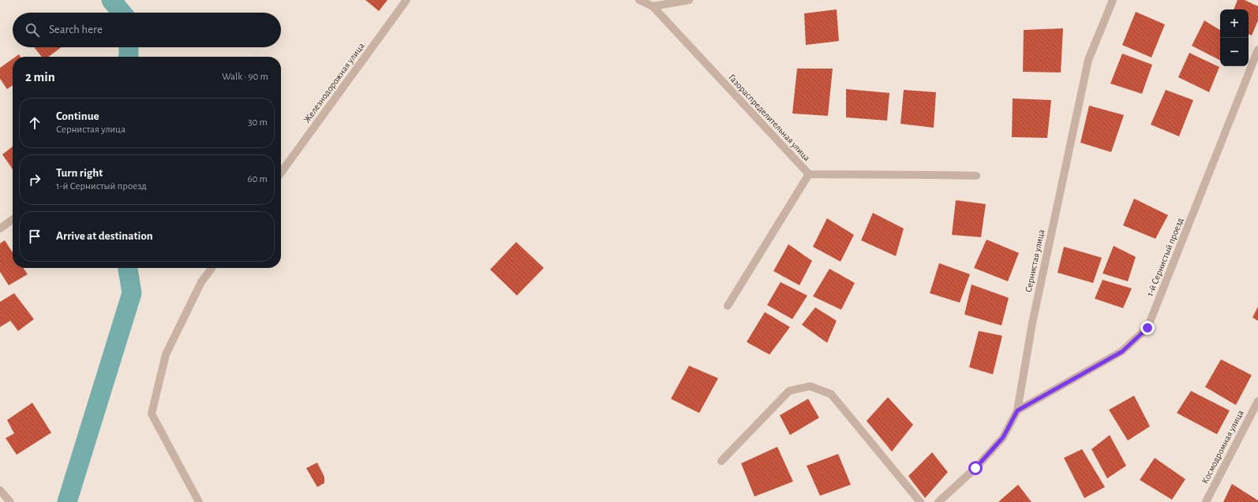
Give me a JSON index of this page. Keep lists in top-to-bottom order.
{
  "streets": {
    "street": [
      "Железнодорожная улица",
      "Газораспределительная улица",
      "1-й Сернистый проезд",
      "Сернистая улица",
      "Космодромная улица"
    ]
  },
  "crossings": [
    ["1-й Сернистый проезд", "Сернистая улица"]
  ],
  "page": {
    "map_buttons": ["+", "−"],
    "search": "Search here",
    "heading": ["2 min", "Walk · 90 m"],
    "list": [
      ["Continue", "Сернистая улица", "30 m"],
      ["Turn right", "1-й Сернистый проезд", "60 m"],
      "Arrive at destination"
    ]
  }
}
